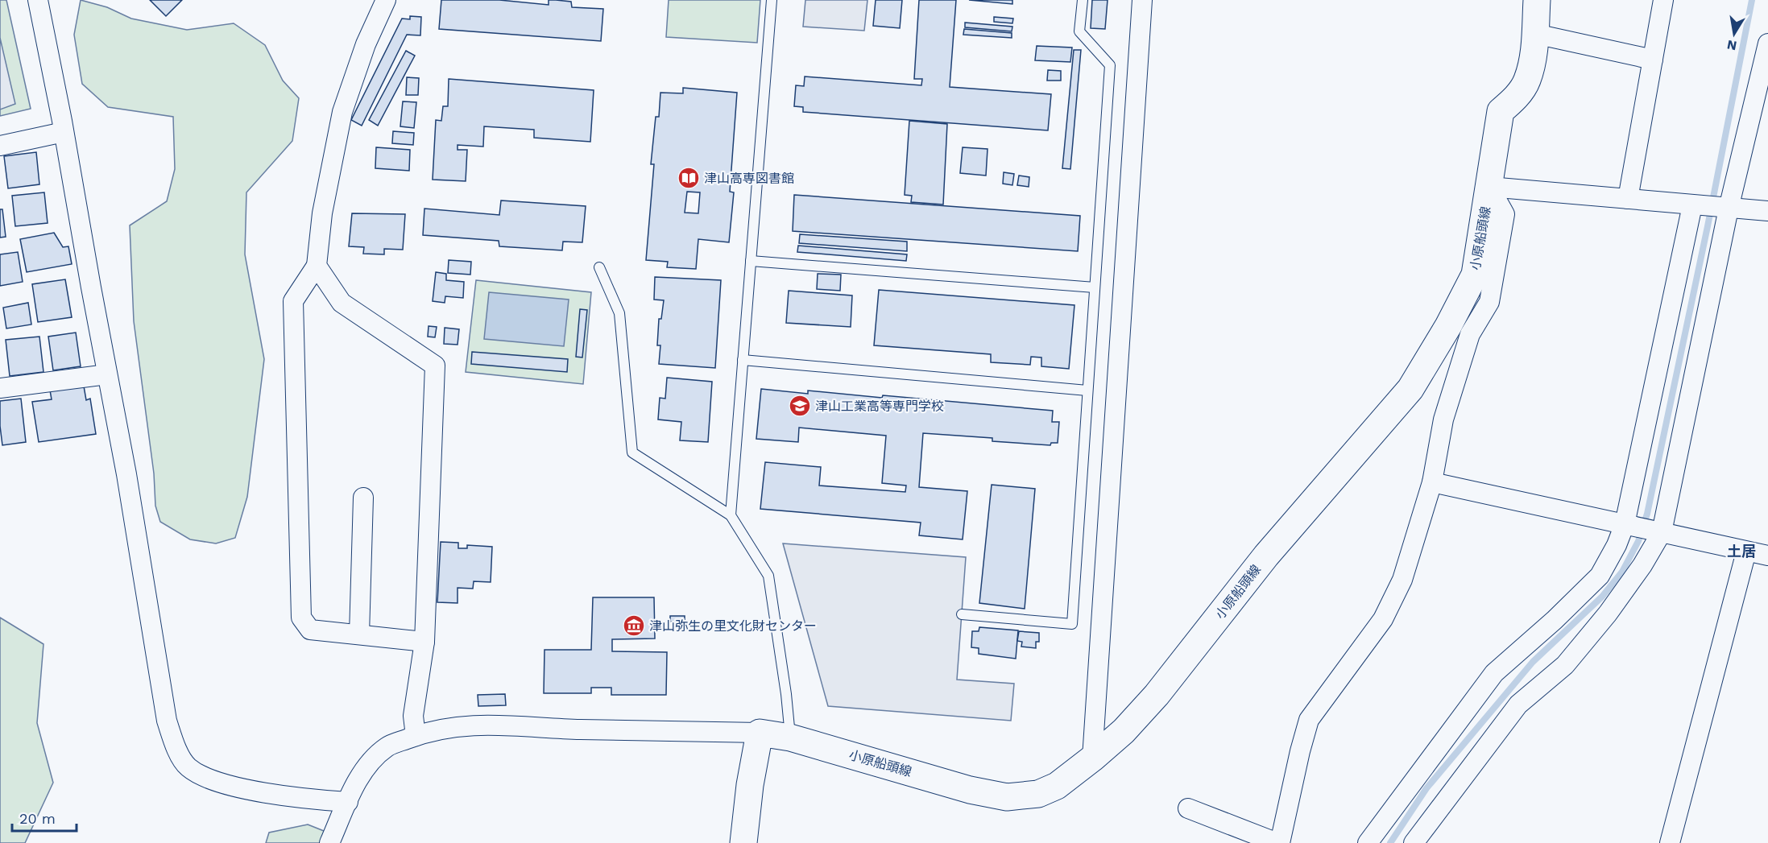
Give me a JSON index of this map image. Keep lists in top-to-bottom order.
{
  "streets": {
    "main road": ["小原船頭線"]
  },
  "districts": ["土居"],
  "places": {
    "library": ["津山高専図書館"],
    "school or university": ["津山工業高等専門学校"],
    "museum": ["津山弥生の里文化財センター"]
  },
  "scale_bar": "20 m",
  "north": "bottom"
}
